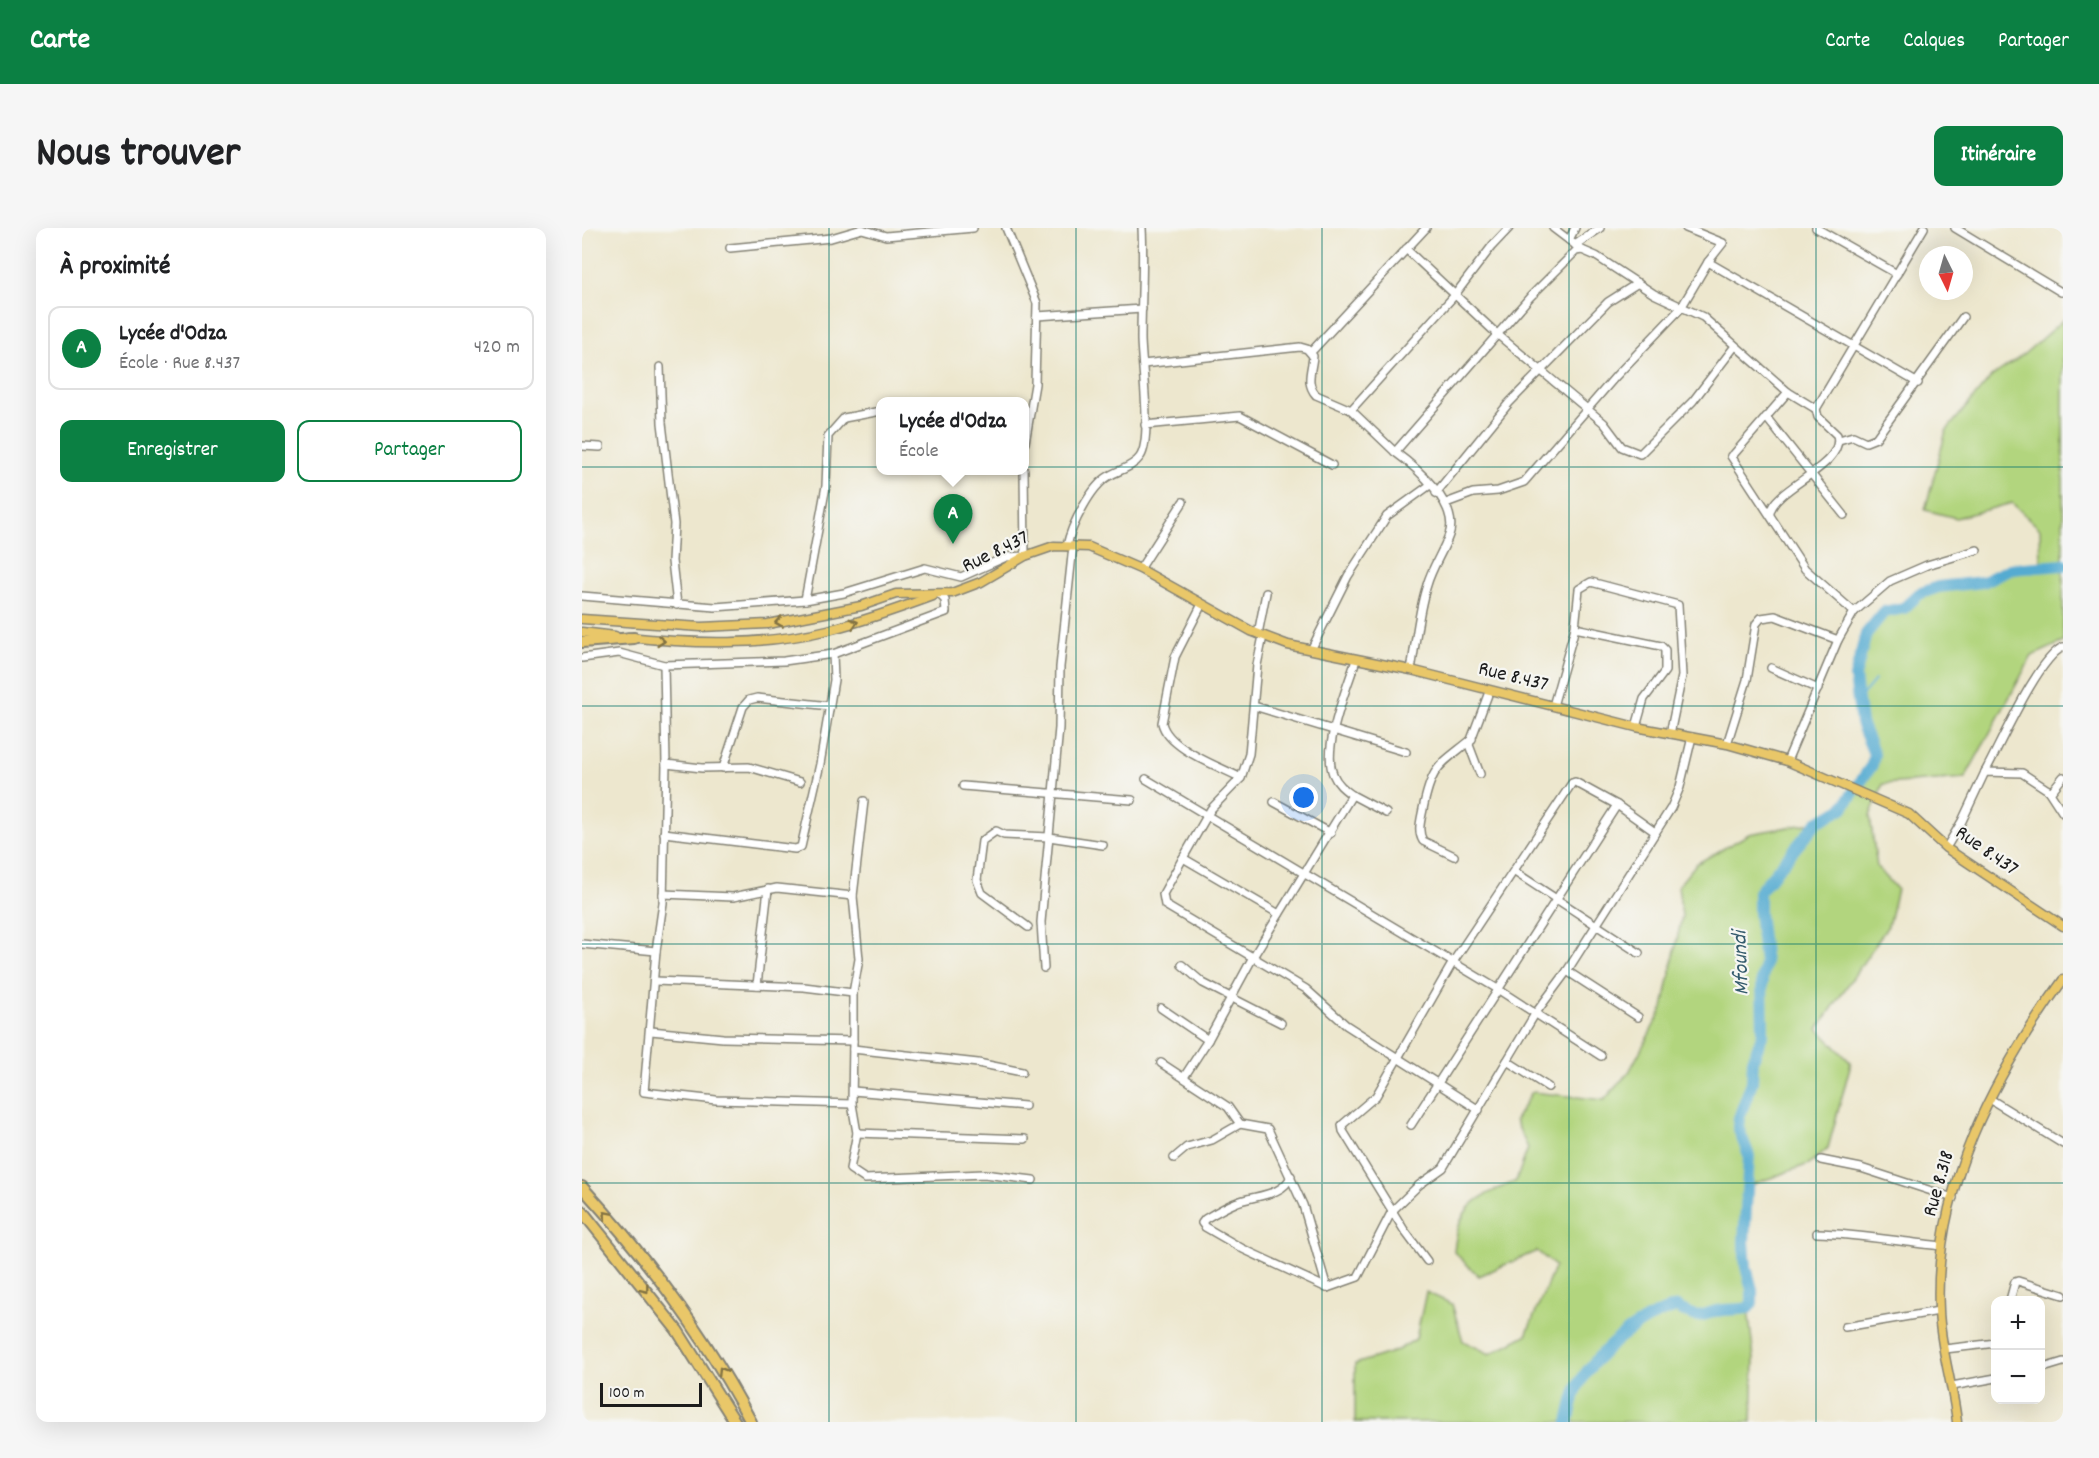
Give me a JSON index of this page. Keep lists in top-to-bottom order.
{
  "streets": {
    "main road": ["Rue 8.437", "Rue 8.318"]
  },
  "water": ["Mfoundi"],
  "scale_bar": "100 m",
  "north": "bottom",
  "page": {
    "header": "Carte",
    "nav": ["Carte", "Calques", "Partager"],
    "title": "Nous trouver",
    "buttons": [
      "Itinéraire",
      ["Enregistrer", "Partager"]
    ],
    "heading": "À proximité",
    "list": [
      {
        "mark": "A",
        "name": "Lycée d'Odza",
        "note": "École · Rue 8.437",
        "value": "420 m"
      }
    ],
    "popup": ["Lycée d'Odza", "École"],
    "pins": "A",
    "map_buttons": ["+", "−"],
    "scale": "100 m"
  }
}
